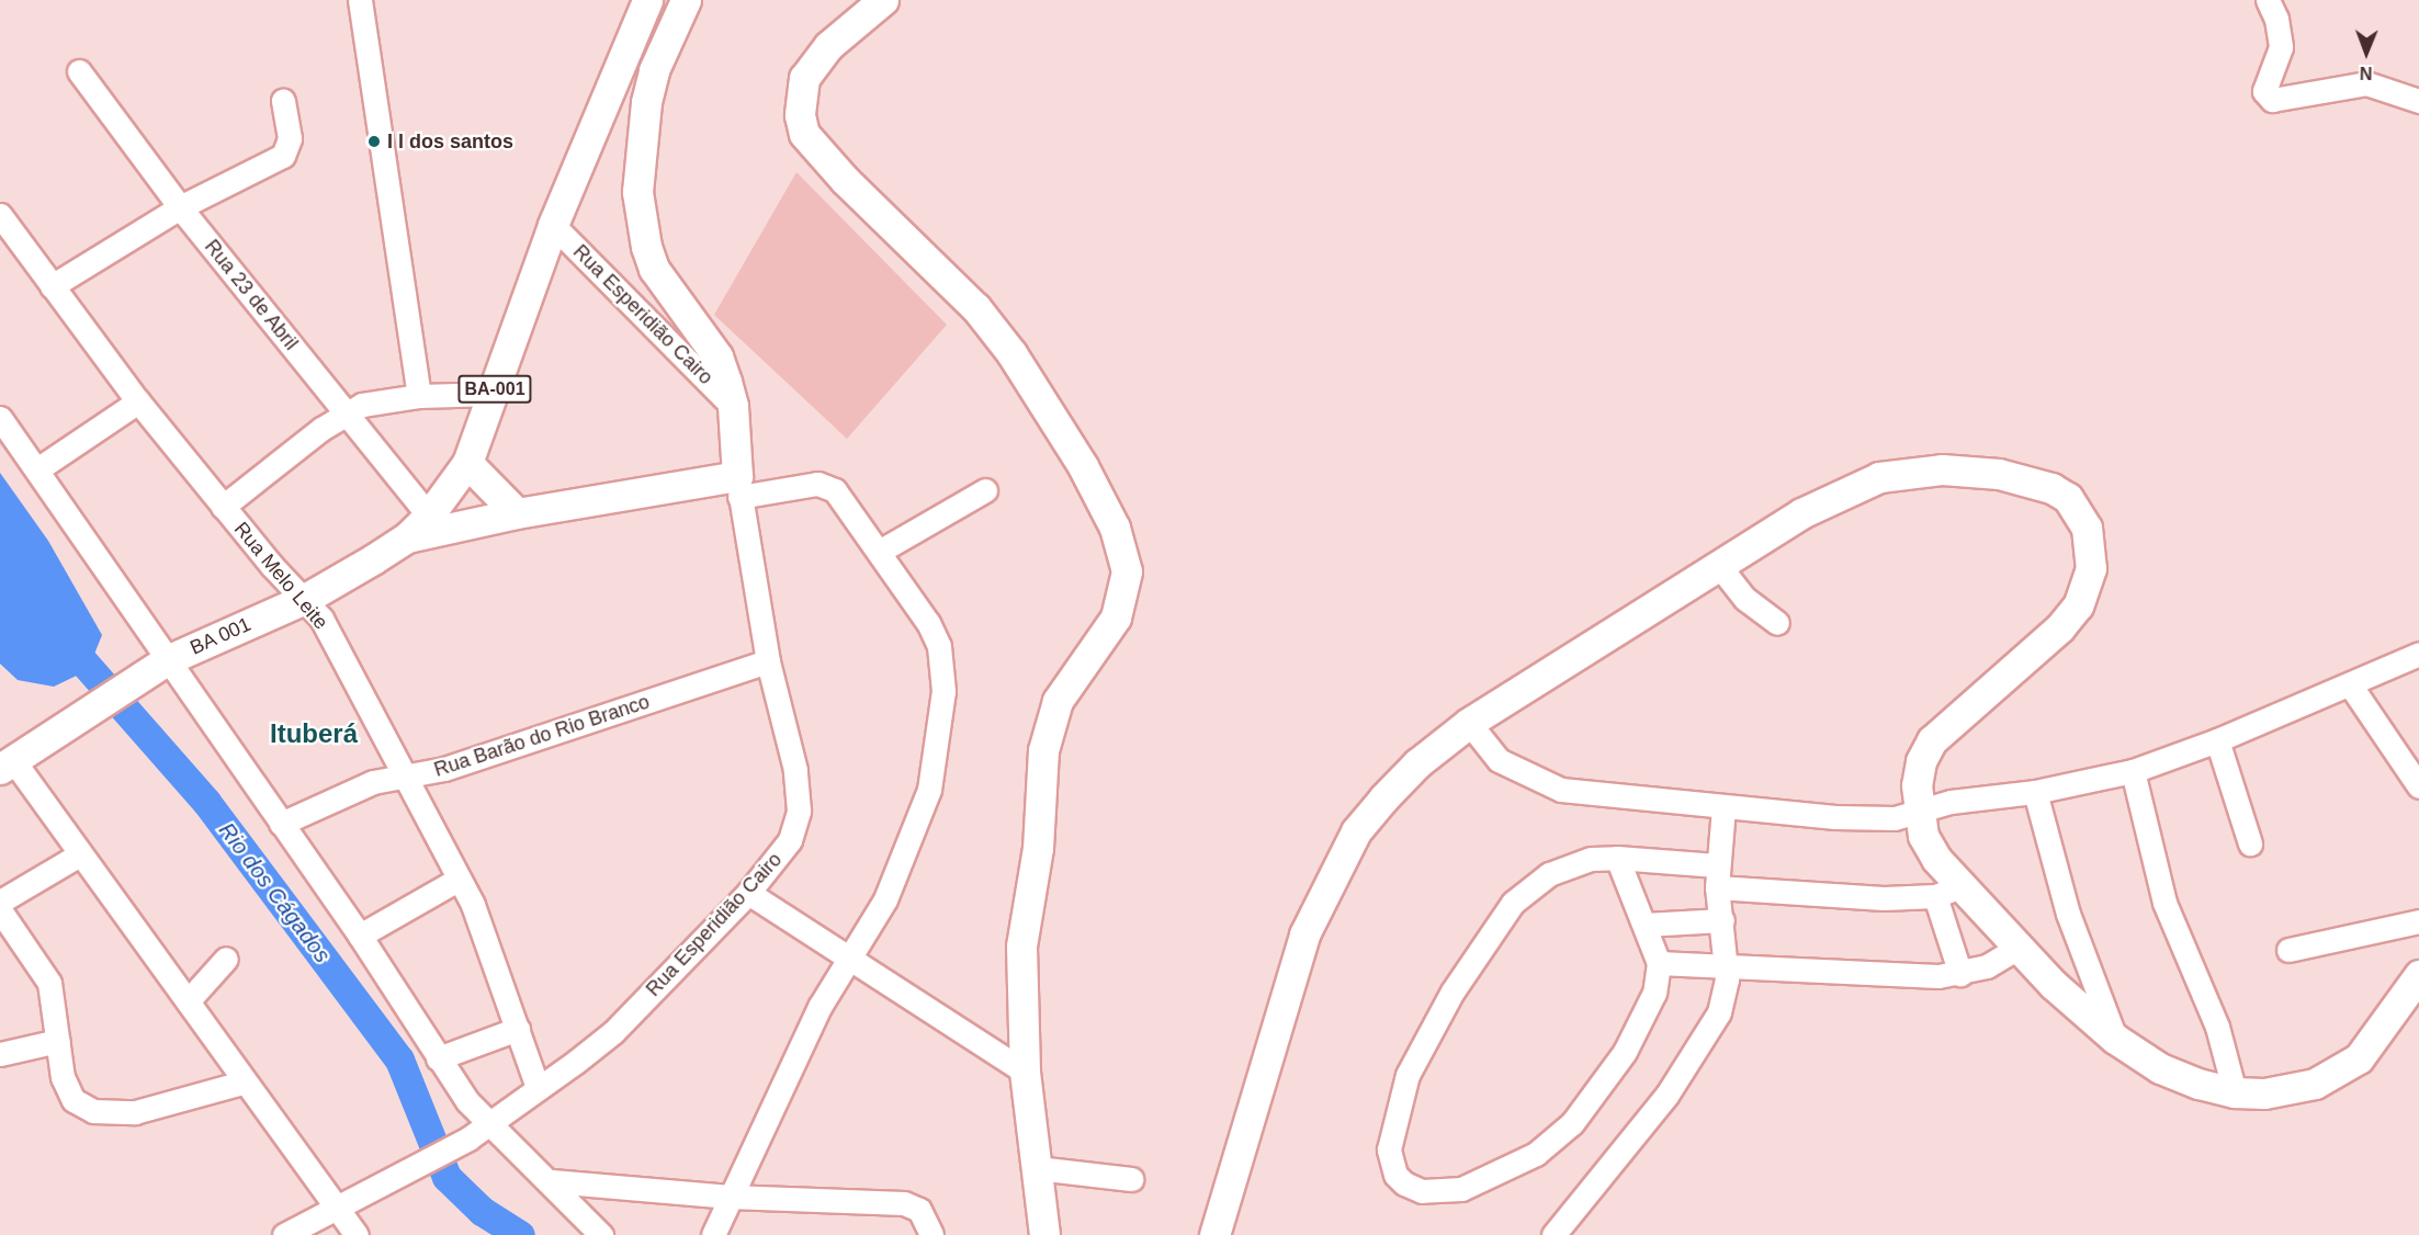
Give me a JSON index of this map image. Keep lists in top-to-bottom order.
{
  "streets": {
    "main road": ["BA-001", "BA 001"],
    "street": [
      "Rua 23 de Abril",
      "Rua Esperidião Cairo",
      "Rua Melo Leite",
      "Rua Barão do Rio Branco"
    ]
  },
  "crossings": [
    ["Rua 23 de Abril", "BA-001"],
    ["Rua Esperidião Cairo", "BA-001"],
    ["Rua Esperidião Cairo", "Rua Melo Leite"],
    ["Rua Esperidião Cairo", "Rua Barão do Rio Branco"],
    ["BA-001", "BA 001"],
    ["Rua Melo Leite", "BA 001"],
    ["Rua Melo Leite", "Rua Barão do Rio Branco"]
  ],
  "districts": ["Ituberá"],
  "water": ["Rio dos Cágados"],
  "places": ["I l dos santos"],
  "north": "bottom"
}
